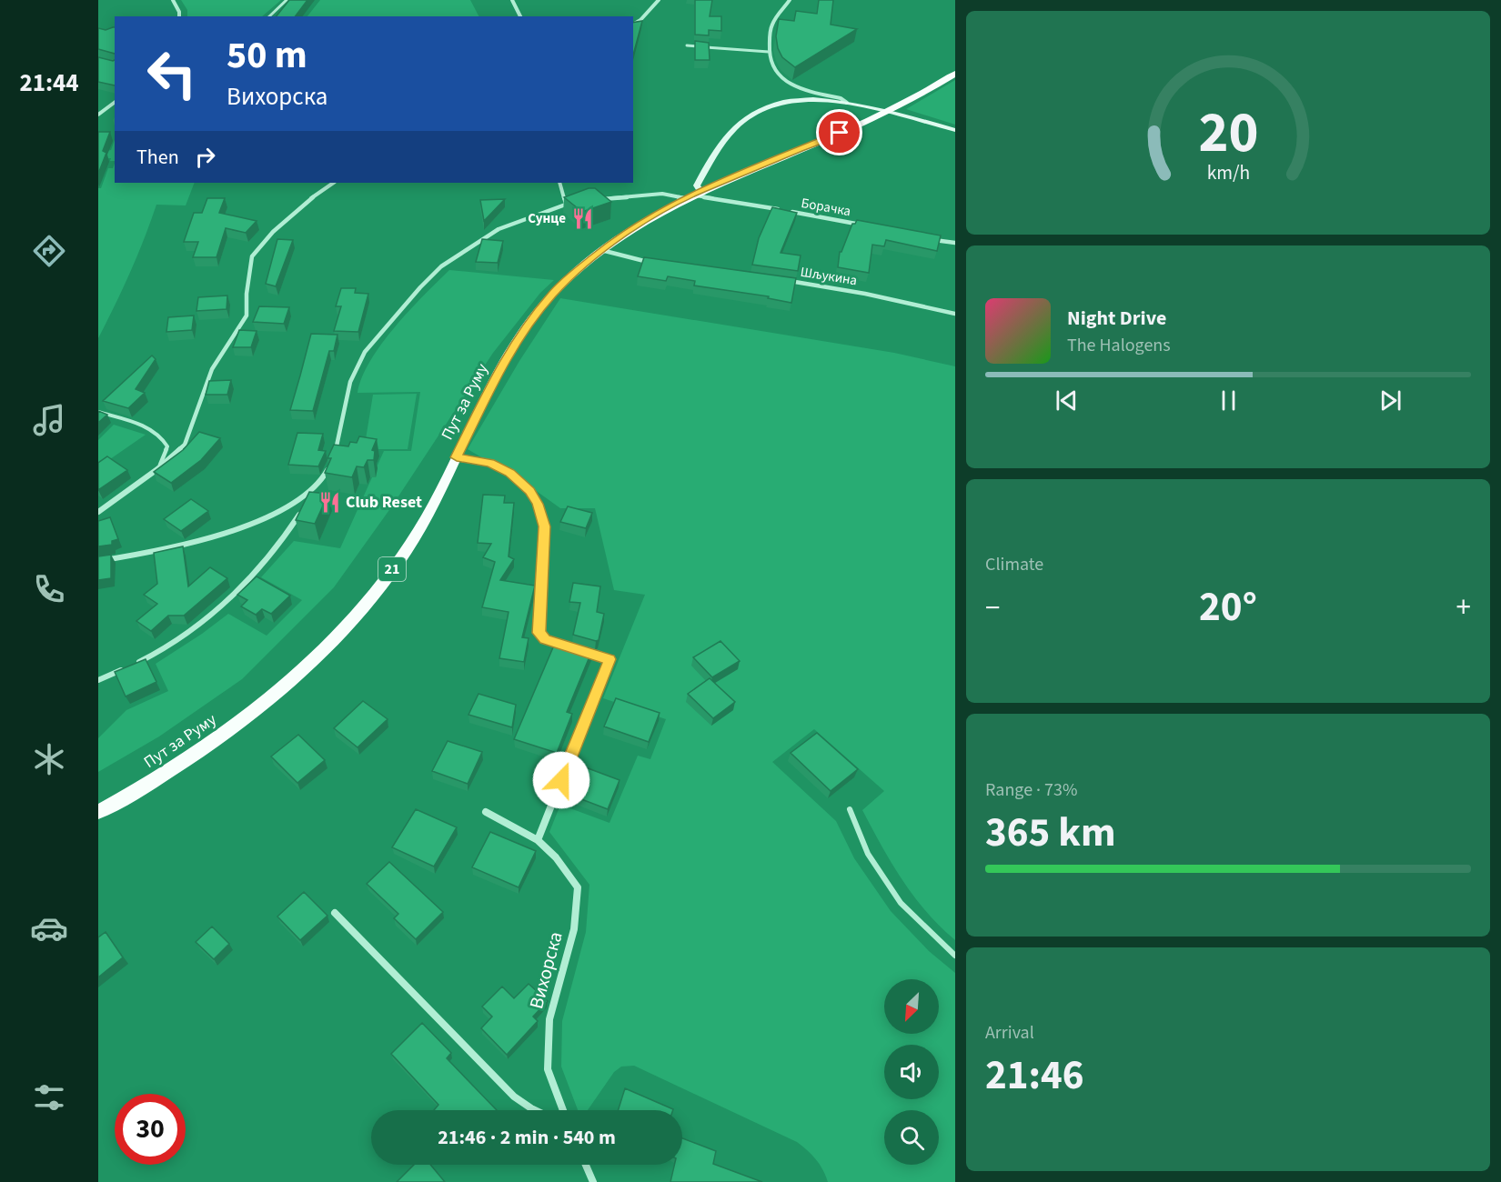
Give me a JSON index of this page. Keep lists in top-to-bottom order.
{
  "streets": {
    "main road": ["Пут за Руму", "21"],
    "street": ["Борачка", "Шљукина", "Вихорска"]
  },
  "crossings": [
    ["Борачка", "Пут за Руму"]
  ],
  "places": {
    "restaurant": ["Сунце", "Club Reset"]
  },
  "north": "bottom left",
  "page": {
    "tabs": "21:44",
    "turn": ["50 m", "Вихорска"],
    "then": "Then",
    "song": ["Night Drive", "The Halogens"],
    "tile": [
      "Climate",
      ["Range · 73%", "365 km"],
      ["Arrival", "21:46"]
    ],
    "heat": ["−", "20°", "+"],
    "limit": "30",
    "trip": "21:46 · 2 min · 540 m",
    "gauge": ["20", "km/h"]
  }
}
